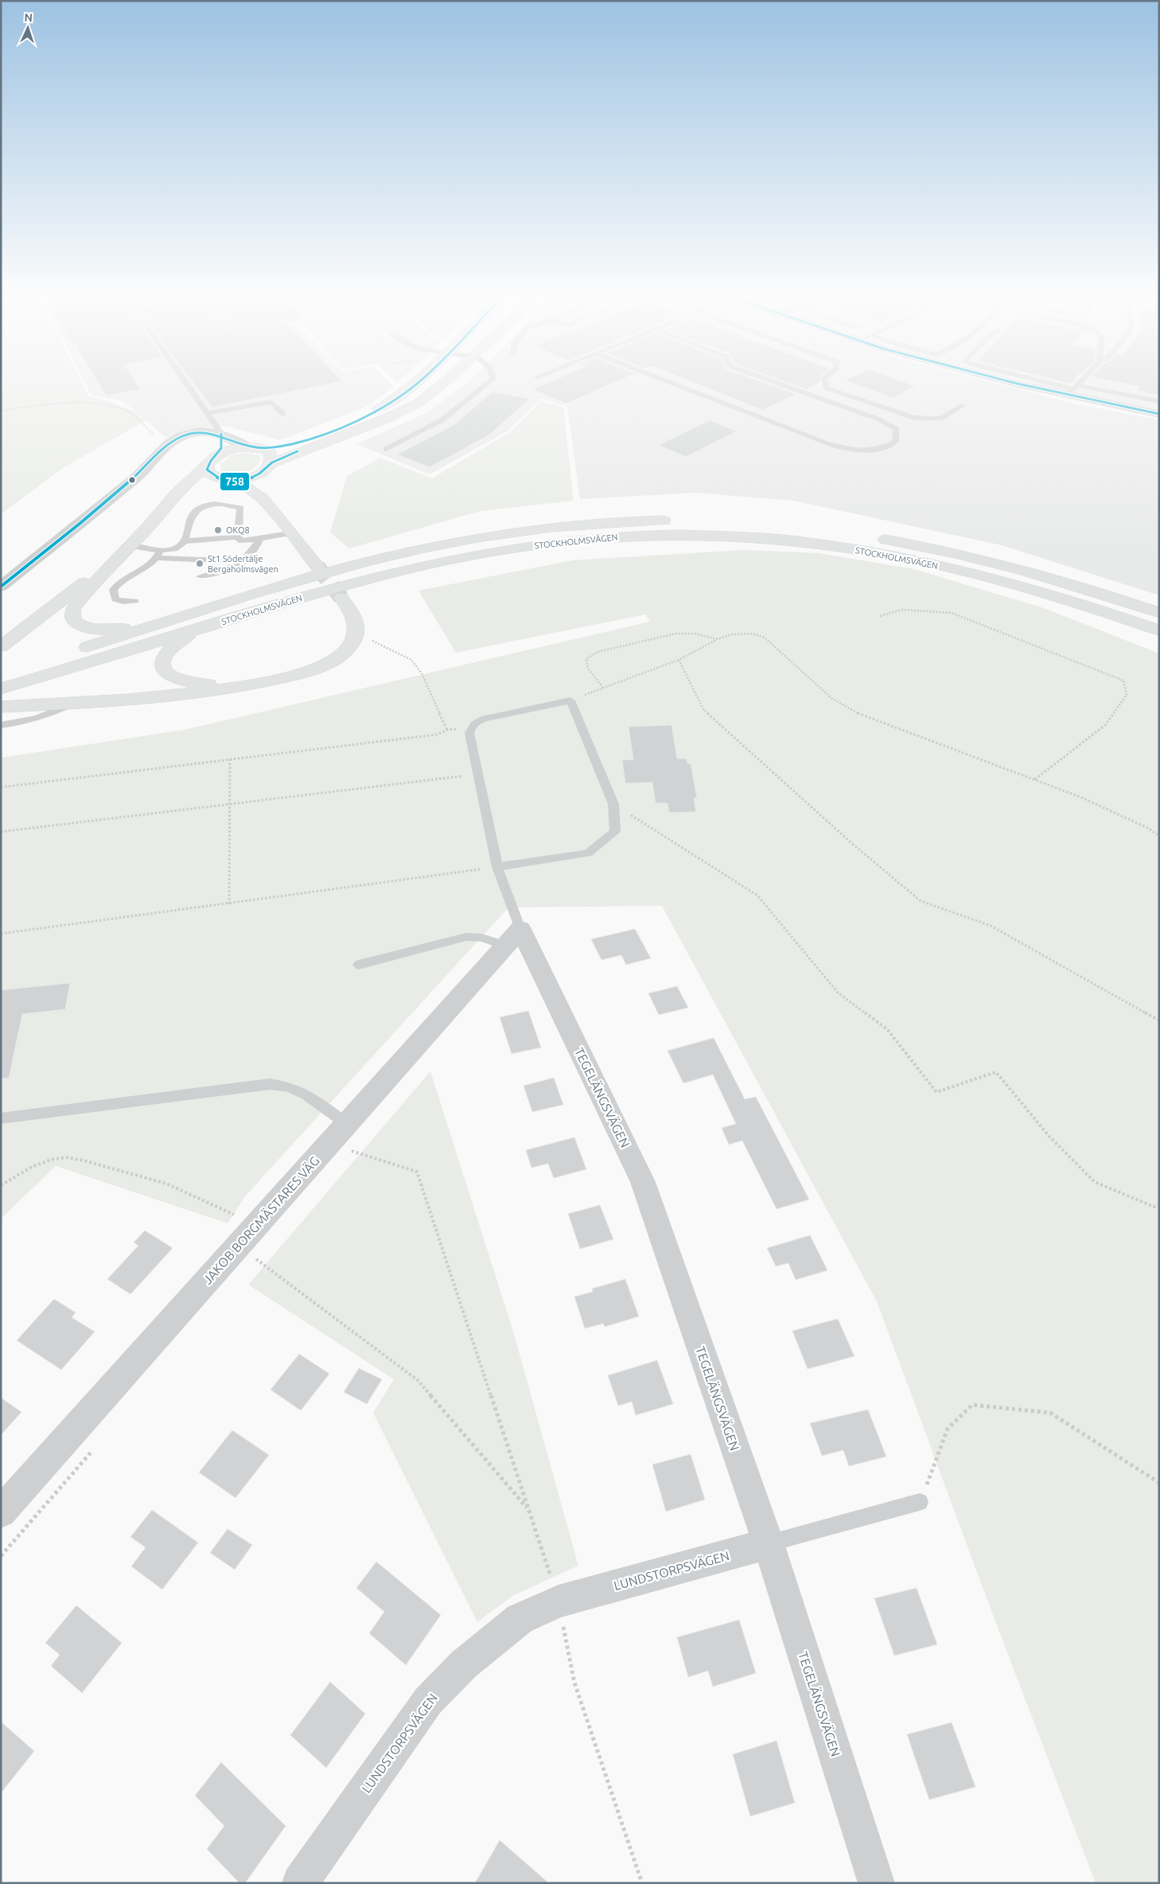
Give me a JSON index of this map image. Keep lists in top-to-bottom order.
{
  "streets": {
    "main road": ["STOCKHOLMSVÄGEN"],
    "street": ["TEGELÄNGSVÄGEN", "JAKOB BORGMÄSTARES VÄG", "LUNDSTORPSVÄGEN"]
  },
  "crossings": [
    ["TEGELÄNGSVÄGEN", "JAKOB BORGMÄSTARES VÄG"],
    ["TEGELÄNGSVÄGEN", "LUNDSTORPSVÄGEN"]
  ],
  "places": ["OKQ8", "St1 Södertälje Bergaholmsvägen"],
  "lines": ["transit line 758"],
  "north": "top"
}
